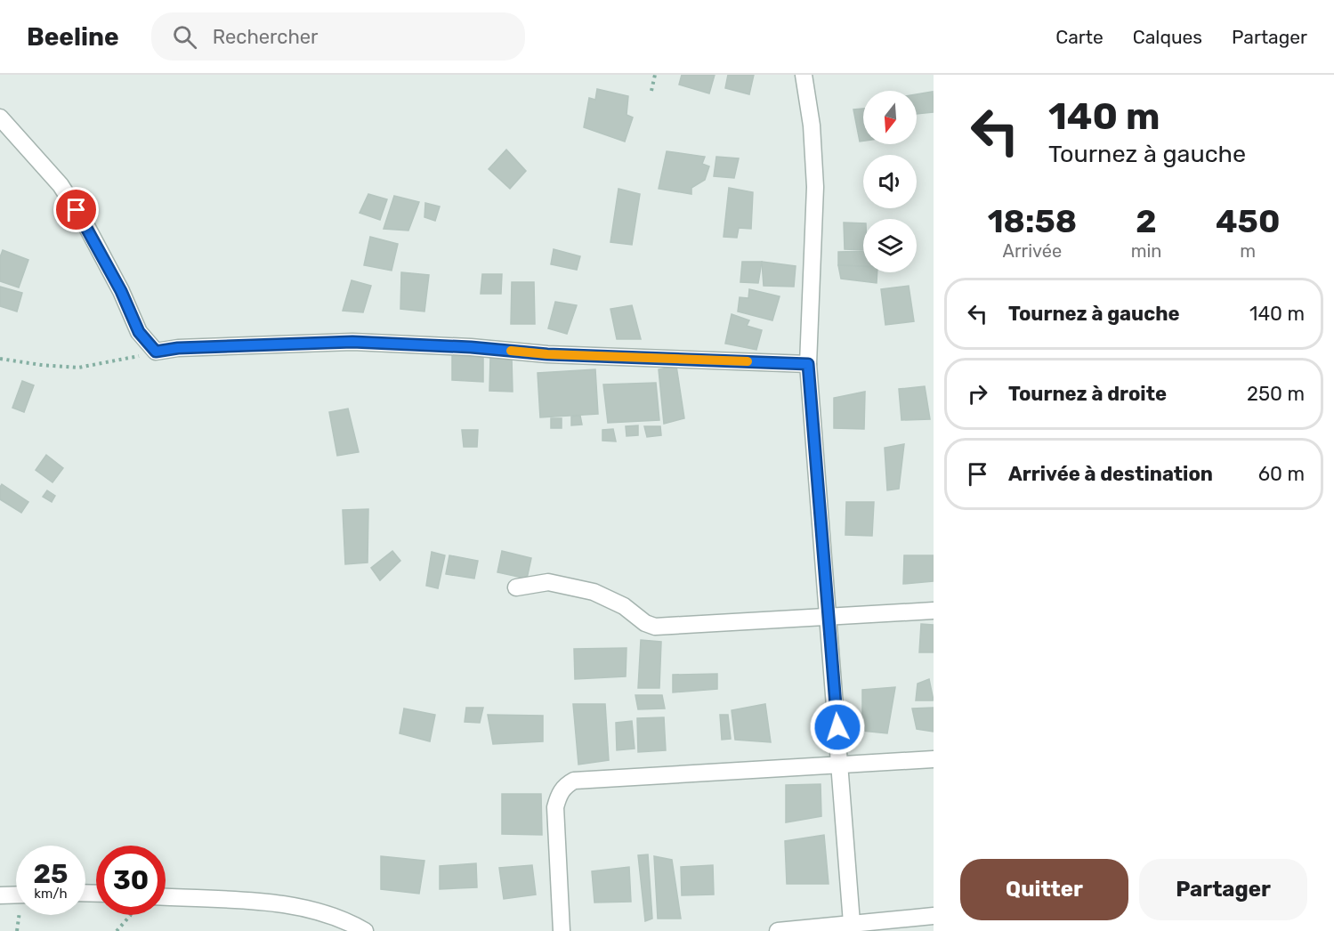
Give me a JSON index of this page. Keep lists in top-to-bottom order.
{
  "north": "bottom",
  "page": {
    "header": "Beeline",
    "search": "Rechercher",
    "nav": ["Carte", "Calques", "Partager"],
    "turn": ["140 m", "Tournez à gauche"],
    "eta": [
      "18:58",
      "Arrivée",
      "2",
      "min",
      "450",
      "m"
    ],
    "list": [
      {
        "name": "Tournez à gauche",
        "value": "140 m"
      },
      {
        "name": "Tournez à droite",
        "value": "250 m"
      },
      {
        "name": "Arrivée à destination",
        "value": "60 m"
      }
    ],
    "speed": "25 km/h",
    "limit": "30",
    "buttons": ["Quitter", "Partager"]
  }
}
